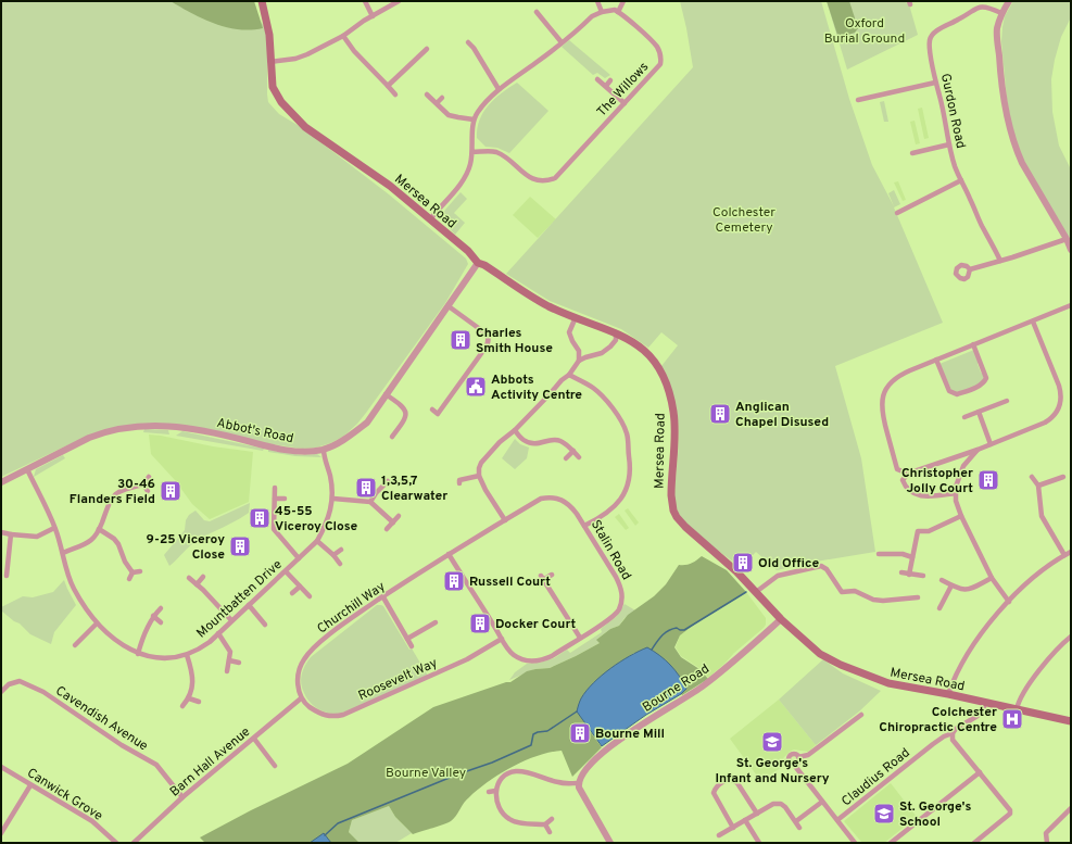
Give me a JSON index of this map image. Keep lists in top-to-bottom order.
{
  "streets": {
    "main road": ["Mersea Road"],
    "street": [
      "The Willows",
      "Gurdon Road",
      "Abbot's Road",
      "Stalin Road",
      "Mountbatten Drive",
      "Churchill Way",
      "Roosevelt Way",
      "Bourne Road",
      "Cavendish Avenue",
      "Barn Hall Avenue",
      "Claudius Road",
      "Canwick Grove"
    ]
  },
  "crossings": [
    ["Mersea Road", "Abbot's Road"],
    ["Mersea Road", "Bourne Road"],
    ["Mersea Road", "Claudius Road"],
    ["Abbot's Road", "Mountbatten Drive"],
    ["Stalin Road", "Churchill Way"],
    ["Stalin Road", "Roosevelt Way"],
    ["Churchill Way", "Roosevelt Way"],
    ["Churchill Way", "Barn Hall Avenue"],
    ["Roosevelt Way", "Barn Hall Avenue"],
    ["Cavendish Avenue", "Barn Hall Avenue"]
  ],
  "parks": ["Oxford Burial Ground", "Colchester Cemetery", "Bourne Valley"],
  "places": {
    "building": [
      "Charles Smith House",
      "Anglican Chapel Disused",
      "Christopher Jolly Court",
      "1,3,5,7 Clearwater",
      "30-46 Flanders Field",
      "45-55 Viceroy Close",
      "9-25 Viceroy Close",
      "Old Office",
      "Russell Court",
      "Docker Court",
      "Bourne Mill"
    ],
    "public building": ["Abbots Activity Centre"],
    "hospital": ["Colchester Chiropractic Centre"],
    "school or university": ["St. George's Infant and Nursery", "St. George's School"]
  }
}
